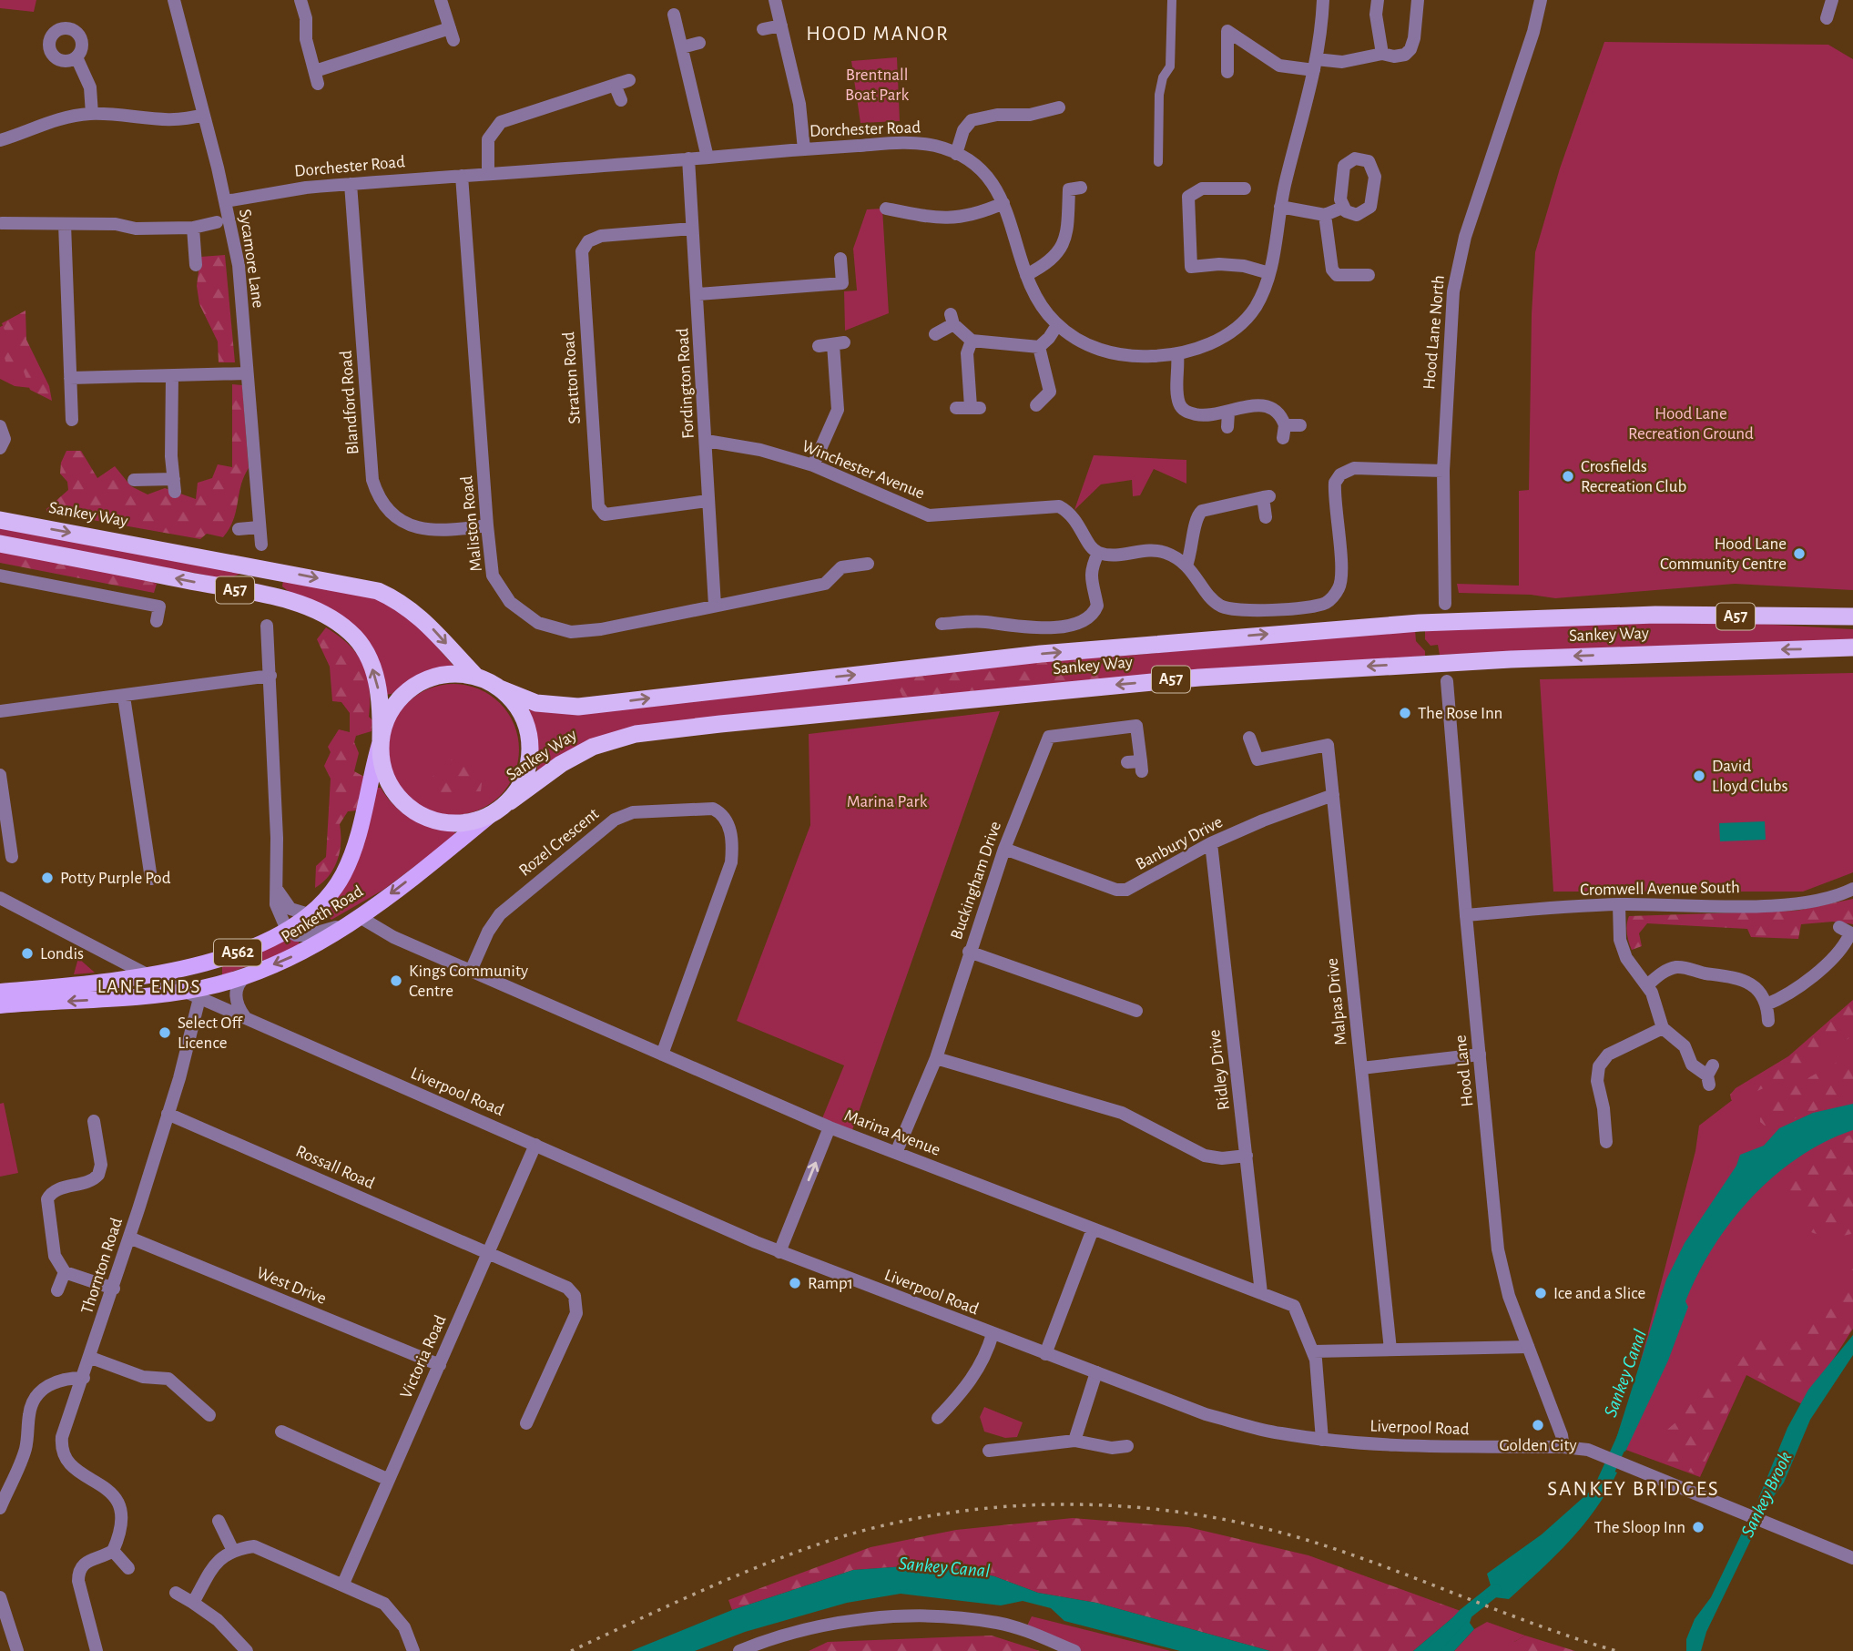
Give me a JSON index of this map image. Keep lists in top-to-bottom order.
{
  "streets": {
    "highway": ["Sankey Way", "A57"],
    "main road": ["Penketh Road", "A562"],
    "street": [
      "Dorchester Road",
      "Sycamore Lane",
      "Hood Lane North",
      "Stratton Road",
      "Fordington Road",
      "Blandford Road",
      "Winchester Avenue",
      "Maliston Road",
      "Rozel Crescent",
      "Banbury Drive",
      "Buckingham Drive",
      "Cromwell Avenue South",
      "Malpas Drive",
      "Ridley Drive",
      "Hood Lane",
      "Liverpool Road",
      "Marina Avenue",
      "Rossall Road",
      "Thornton Road",
      "West Drive",
      "Victoria Road"
    ]
  },
  "crossings": [
    ["Dorchester Road", "Sycamore Lane"],
    ["Dorchester Road", "Fordington Road"],
    ["Dorchester Road", "Blandford Road"],
    ["Dorchester Road", "Maliston Road"],
    ["Stratton Road", "Fordington Road"],
    ["Fordington Road", "Winchester Avenue"],
    ["Fordington Road", "Maliston Road"],
    ["Blandford Road", "Maliston Road"],
    ["Sankey Way", "A57"],
    ["Sankey Way", "Penketh Road"],
    ["A57", "Penketh Road"],
    ["Rozel Crescent", "Marina Avenue"],
    ["Banbury Drive", "Buckingham Drive"],
    ["Banbury Drive", "Malpas Drive"],
    ["Banbury Drive", "Ridley Drive"],
    ["Buckingham Drive", "Marina Avenue"],
    ["Cromwell Avenue South", "Hood Lane"],
    ["Penketh Road", "Liverpool Road"],
    ["Penketh Road", "Marina Avenue"],
    ["Ridley Drive", "Marina Avenue"],
    ["Hood Lane", "Liverpool Road"],
    ["Liverpool Road", "Marina Avenue"],
    ["Liverpool Road", "Thornton Road"],
    ["Liverpool Road", "Victoria Road"],
    ["Rossall Road", "Thornton Road"],
    ["Rossall Road", "Victoria Road"],
    ["Thornton Road", "West Drive"],
    ["West Drive", "Victoria Road"]
  ],
  "districts": ["HOOD MANOR", "LANE ENDS", "SANKEY BRIDGES"],
  "water": ["Sankey Canal", "Sankey Brook"],
  "parks": ["Brentnall Boat Park", "Hood Lane Recreation Ground", "Marina Park"],
  "places": [
    "Crosfields Recreation Club",
    "Hood Lane Community Centre",
    "The Rose Inn",
    "David Lloyd Clubs",
    "Potty Purple Pod",
    "Londis",
    "Kings Community Centre",
    "Select Off Licence",
    "Ramp1",
    "Ice and a Slice",
    "Golden City",
    "The Sloop Inn"
  ]
}
